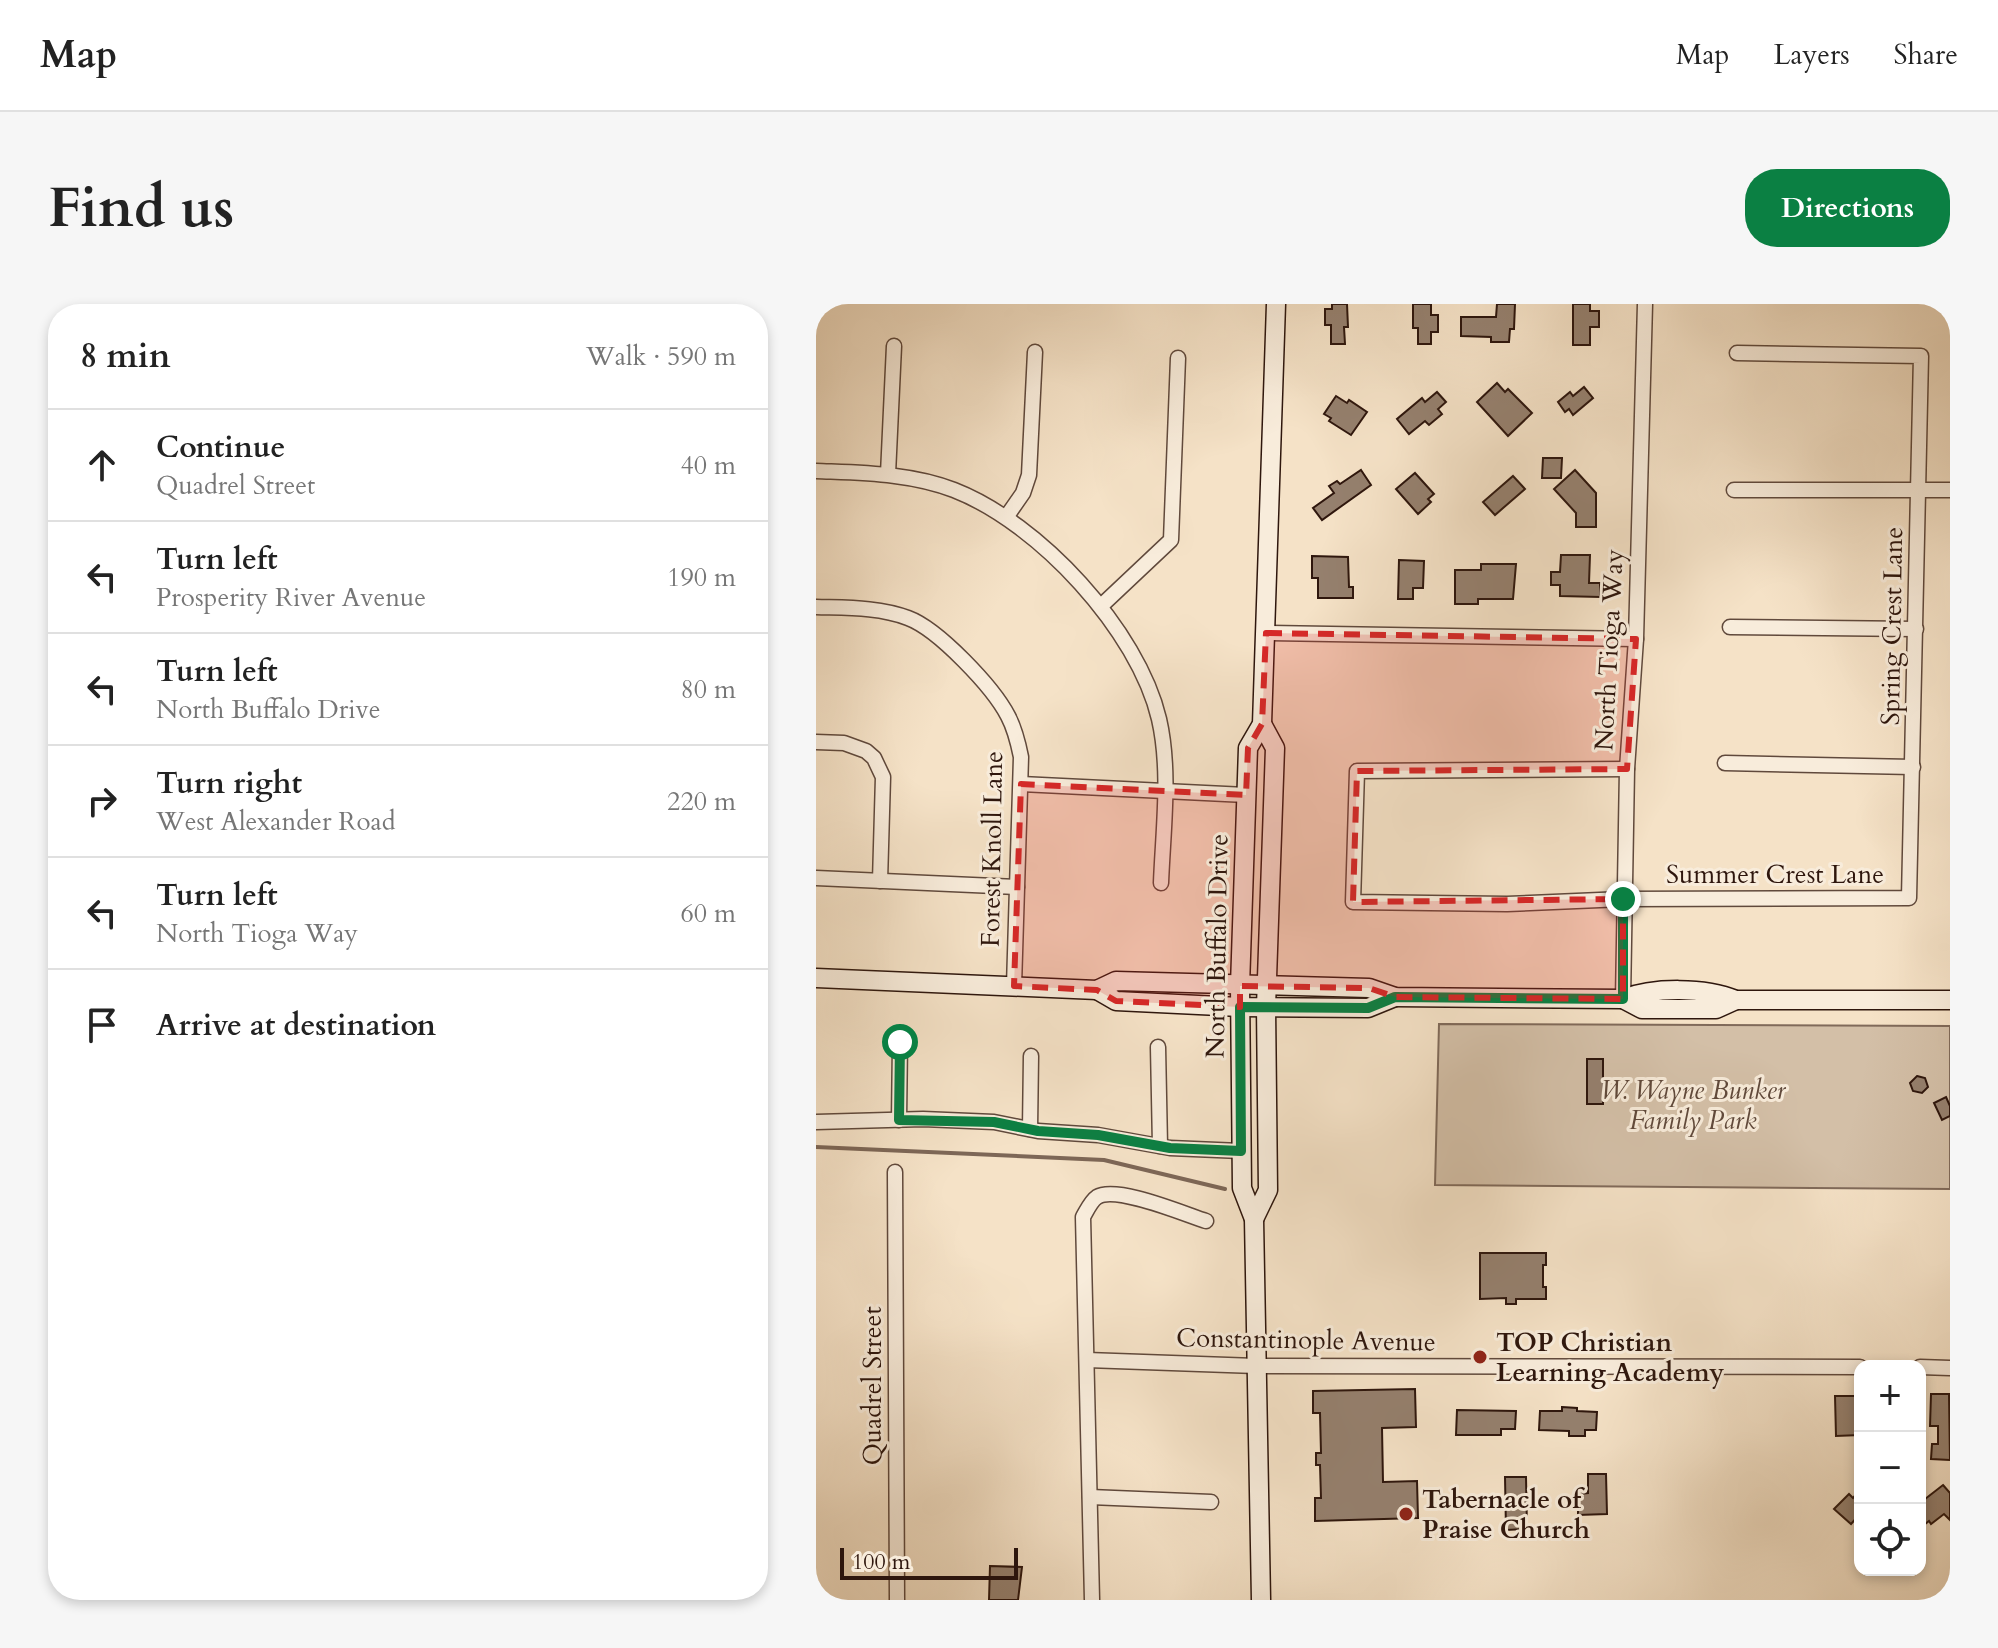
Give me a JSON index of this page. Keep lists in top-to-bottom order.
{
  "streets": {
    "main road": ["North Buffalo Drive"],
    "street": [
      "Spring Crest Lane",
      "North Tioga Way",
      "Forest Knoll Lane",
      "Summer Crest Lane",
      "Constantinople Avenue",
      "Quadrel Street"
    ]
  },
  "crossings": [
    ["Spring Crest Lane", "Summer Crest Lane"],
    ["North Tioga Way", "Summer Crest Lane"],
    ["North Buffalo Drive", "Constantinople Avenue"]
  ],
  "parks": ["W. Wayne Bunker Family Park"],
  "places": ["TOP Christian Learning Academy", "Tabernacle of Praise Church"],
  "scale_bar": "100 m",
  "page": {
    "header": "Map",
    "nav": ["Map", "Layers", "Share"],
    "buttons": "Directions",
    "title": "Find us",
    "heading": ["8 min", "Walk · 590 m"],
    "list": [
      ["Continue", "Quadrel Street", "40 m"],
      ["Turn left", "Prosperity River Avenue", "190 m"],
      ["Turn left", "North Buffalo Drive", "80 m"],
      ["Turn right", "West Alexander Road", "220 m"],
      ["Turn left", "North Tioga Way", "60 m"],
      "Arrive at destination"
    ],
    "map_buttons": ["+", "−"],
    "scale": "100 m"
  }
}
